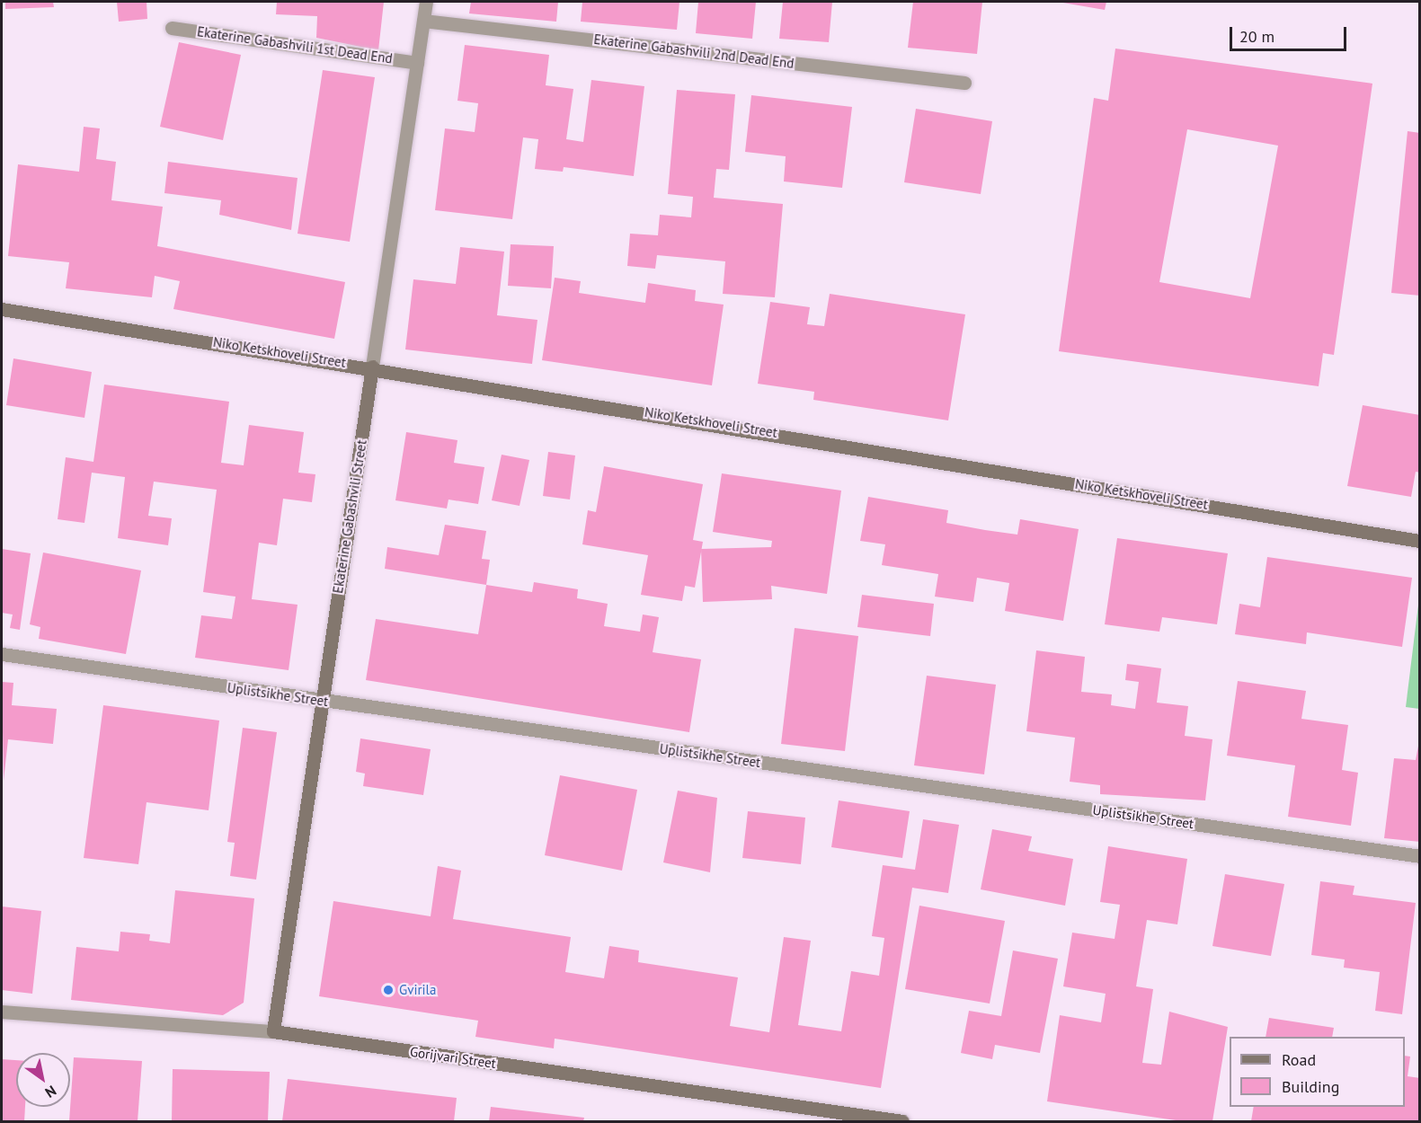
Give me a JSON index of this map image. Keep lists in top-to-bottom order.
{
  "streets": {
    "main road": ["Niko Ketskhoveli Street", "Ekaterine Gabashvili Street", "Gorijvari Street"],
    "street": ["Ekaterine Gabashvili 1st Dead End", "Ekaterine Gabashvili 2nd Dead End", "Uplistsikhe Street"]
  },
  "crossings": [
    ["Ekaterine Gabashvili 1st Dead End", "Ekaterine Gabashvili Street"],
    ["Ekaterine Gabashvili 2nd Dead End", "Ekaterine Gabashvili Street"],
    ["Niko Ketskhoveli Street", "Ekaterine Gabashvili Street"],
    ["Ekaterine Gabashvili Street", "Uplistsikhe Street"],
    ["Ekaterine Gabashvili Street", "Gorijvari Street"]
  ],
  "places": ["Gvirila"],
  "legend": ["Road", "Building"],
  "scale_bar": "20 m",
  "north": "bottom right"
}
